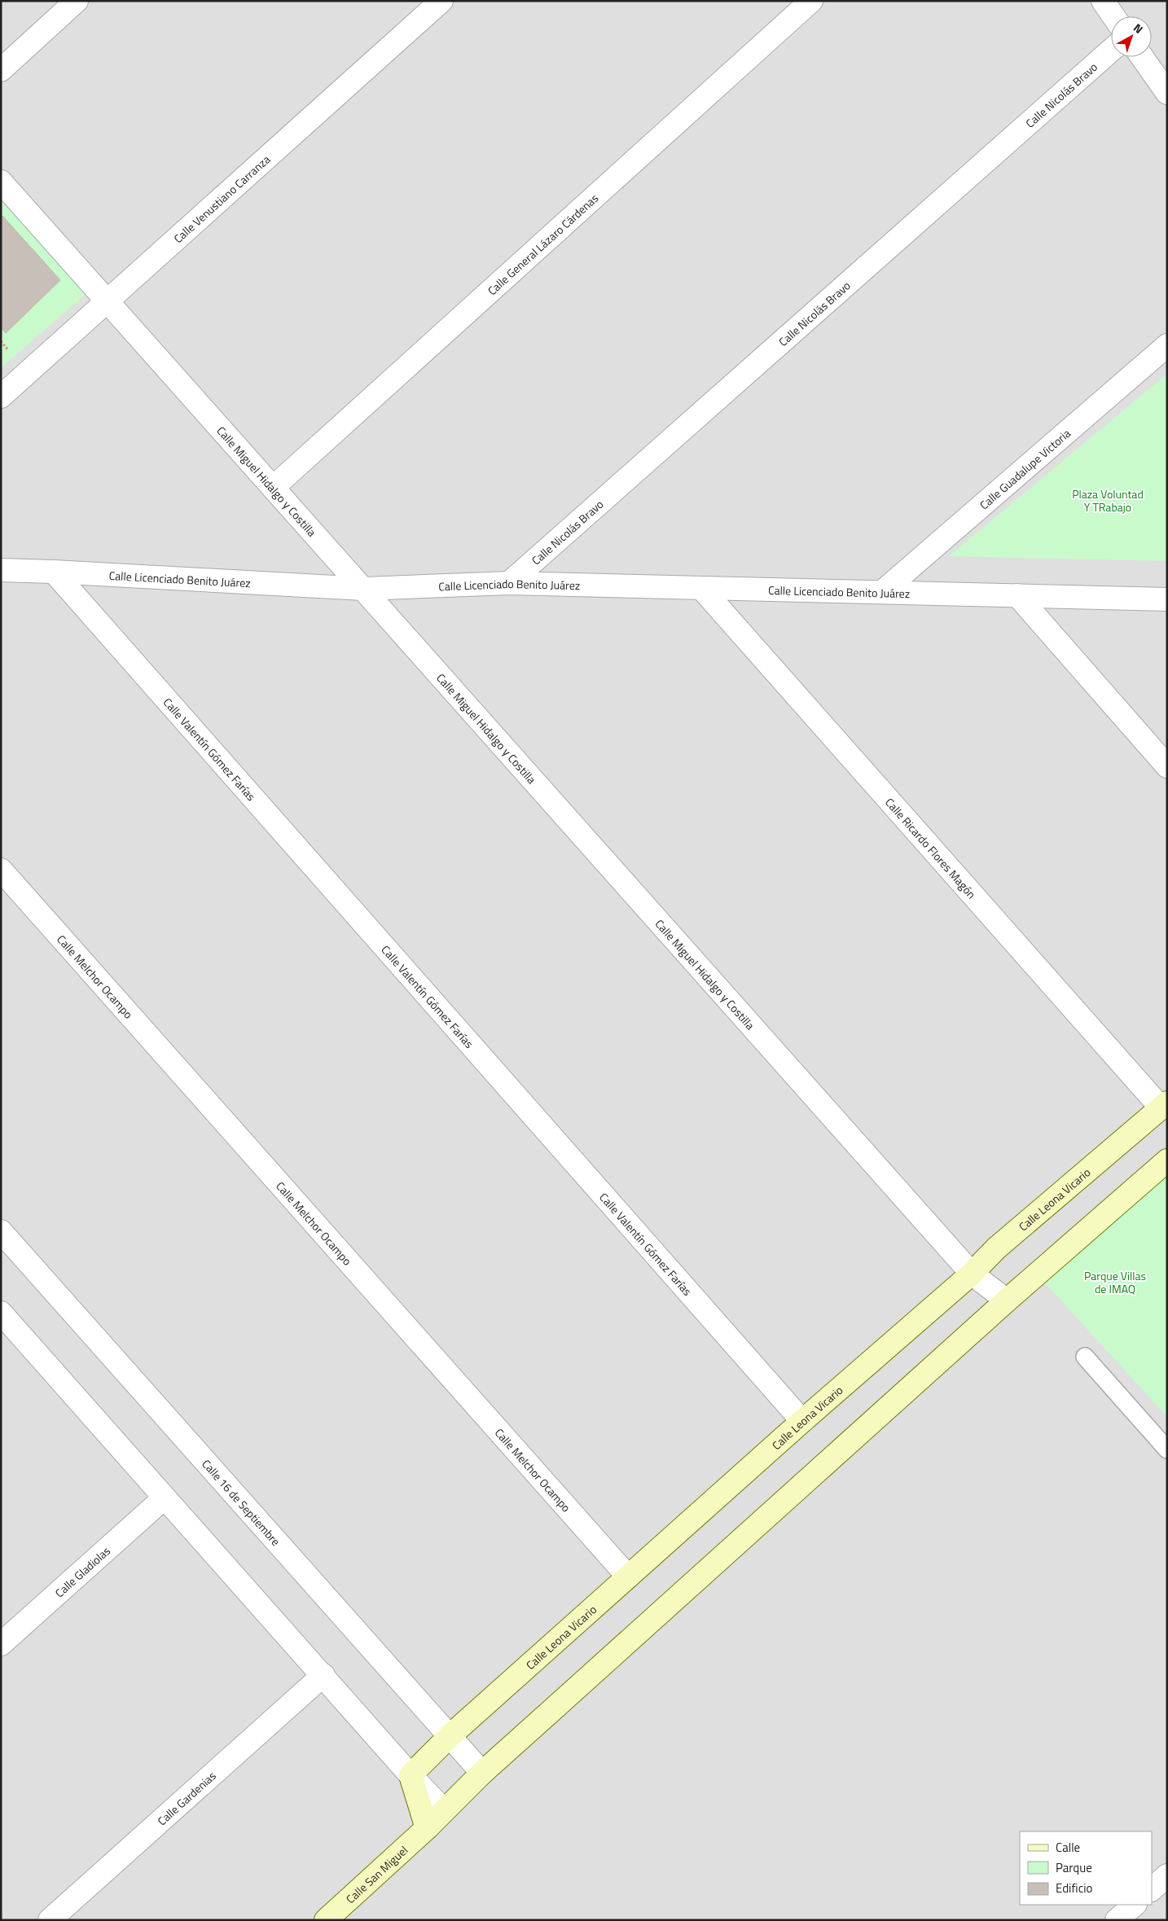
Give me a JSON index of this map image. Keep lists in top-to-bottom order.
{
  "streets": {
    "main road": ["Calle Leona Vicario", "Calle San Miguel"],
    "street": [
      "Calle Nicolás Bravo",
      "Calle Venustiano Carranza",
      "Calle General Lázaro Cárdenas",
      "Calle Guadalupe Victoria",
      "Calle Miguel Hidalgo y Costilla",
      "Calle Licenciado Benito Juárez",
      "Calle Valentín Gómez Farías",
      "Calle Ricardo Flores Magón",
      "Calle Melchor Ocampo",
      "Calle 16 de Septiembre",
      "Calle Gladiolas",
      "Calle Gardenias"
    ]
  },
  "crossings": [
    ["Calle Nicolás Bravo", "Calle Licenciado Benito Juárez"],
    ["Calle Venustiano Carranza", "Calle Miguel Hidalgo y Costilla"],
    ["Calle General Lázaro Cárdenas", "Calle Miguel Hidalgo y Costilla"],
    ["Calle Guadalupe Victoria", "Calle Licenciado Benito Juárez"],
    ["Calle Miguel Hidalgo y Costilla", "Calle Licenciado Benito Juárez"],
    ["Calle Miguel Hidalgo y Costilla", "Calle Leona Vicario"],
    ["Calle Licenciado Benito Juárez", "Calle Valentín Gómez Farías"],
    ["Calle Licenciado Benito Juárez", "Calle Ricardo Flores Magón"],
    ["Calle Valentín Gómez Farías", "Calle Leona Vicario"],
    ["Calle Ricardo Flores Magón", "Calle Leona Vicario"],
    ["Calle Melchor Ocampo", "Calle Leona Vicario"],
    ["Calle Leona Vicario", "Calle 16 de Septiembre"],
    ["Calle 16 de Septiembre", "Calle San Miguel"]
  ],
  "parks": ["Plaza Voluntad Y TRabajo", "Parque Villas de IMAQ"],
  "legend": ["Calle", "Parque", "Edificio"],
  "north": "top right"
}
